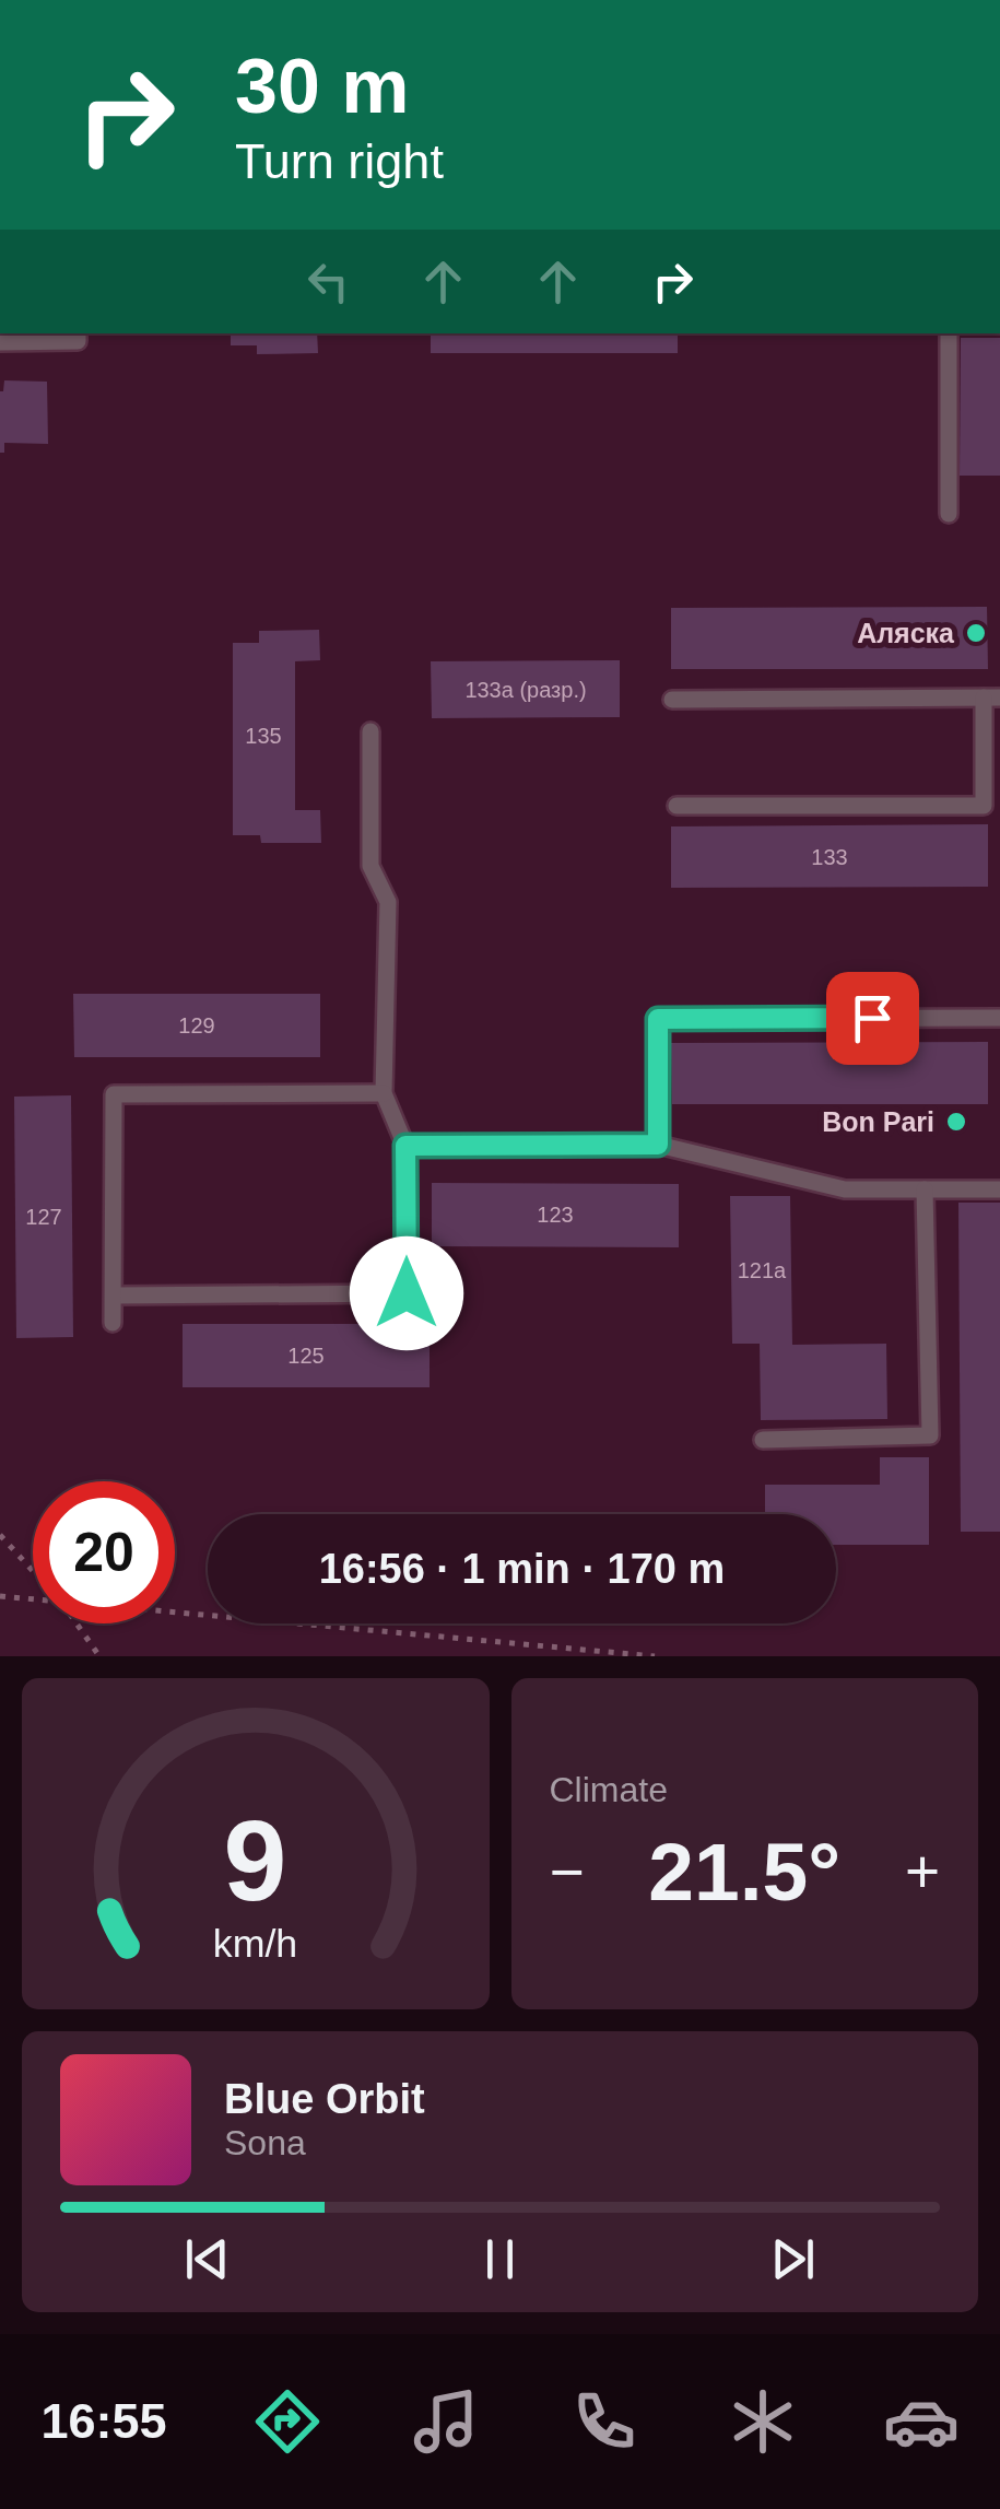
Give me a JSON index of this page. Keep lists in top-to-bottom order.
{
  "places": ["Аляска", "Bon Pari"],
  "house_numbers": [
    "133а (разр.)",
    "135",
    "133",
    "129",
    "123",
    "127",
    "121а",
    "125"
  ],
  "page": {
    "turn": ["30 m", "Turn right"],
    "limit": "20",
    "trip": "16:56 · 1 min · 170 m",
    "tile": "Climate",
    "heat": ["−", "21.5°", "+"],
    "song": ["Blue Orbit", "Sona"],
    "tabs": "16:55",
    "gauge": ["9", "km/h"]
  }
}
